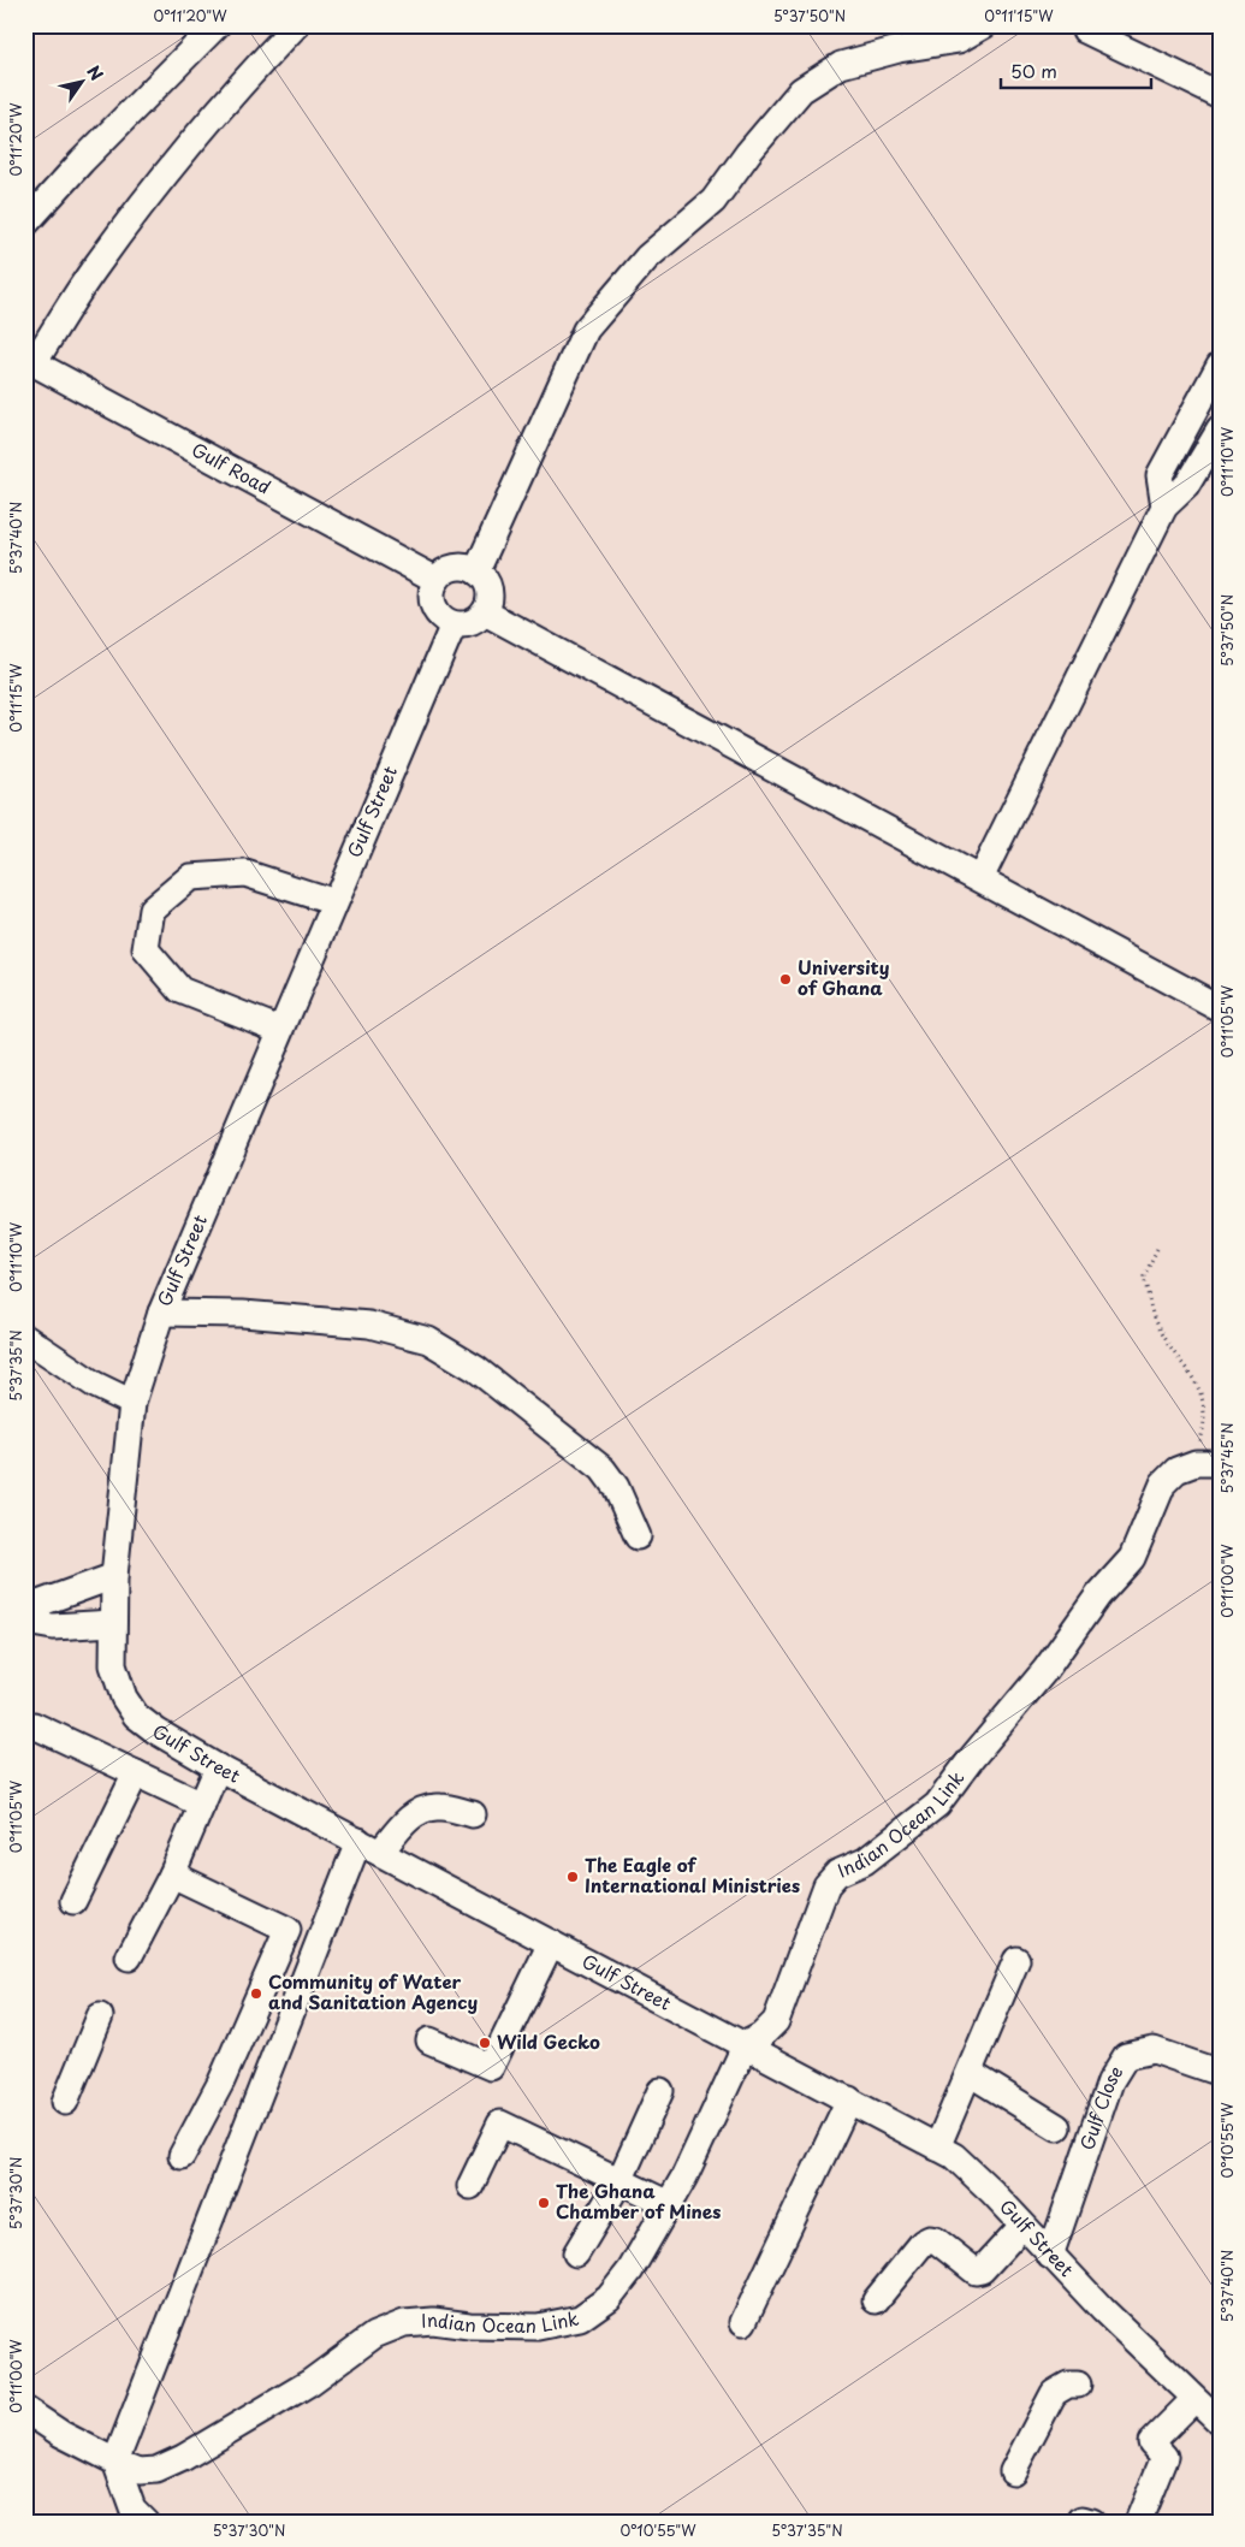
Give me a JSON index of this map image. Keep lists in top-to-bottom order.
{
  "streets": {
    "street": [
      "Gulf Road",
      "Gulf Street",
      "Indian Ocean Link",
      "Gulf Close"
    ]
  },
  "crossings": [
    ["Gulf Road", "Gulf Street"],
    ["Gulf Street", "Indian Ocean Link"],
    ["Gulf Street", "Gulf Close"]
  ],
  "places": [
    "University of Ghana",
    "The Eagle of International Ministries",
    "Community of Water and Sanitation Agency",
    "Wild Gecko",
    "The Ghana Chamber of Mines"
  ],
  "scale_bar": "50 m",
  "north": "top right",
  "coordinates": [
    "0°11'20\"W",
    "5°37'50\"N",
    "0°11'15\"W",
    "0°11'10\"W",
    "5°37'40\"N",
    "0°11'05\"W",
    "5°37'35\"N",
    "5°37'45\"N",
    "0°11'00\"W",
    "0°10'55\"W",
    "5°37'30\"N"
  ]
}
